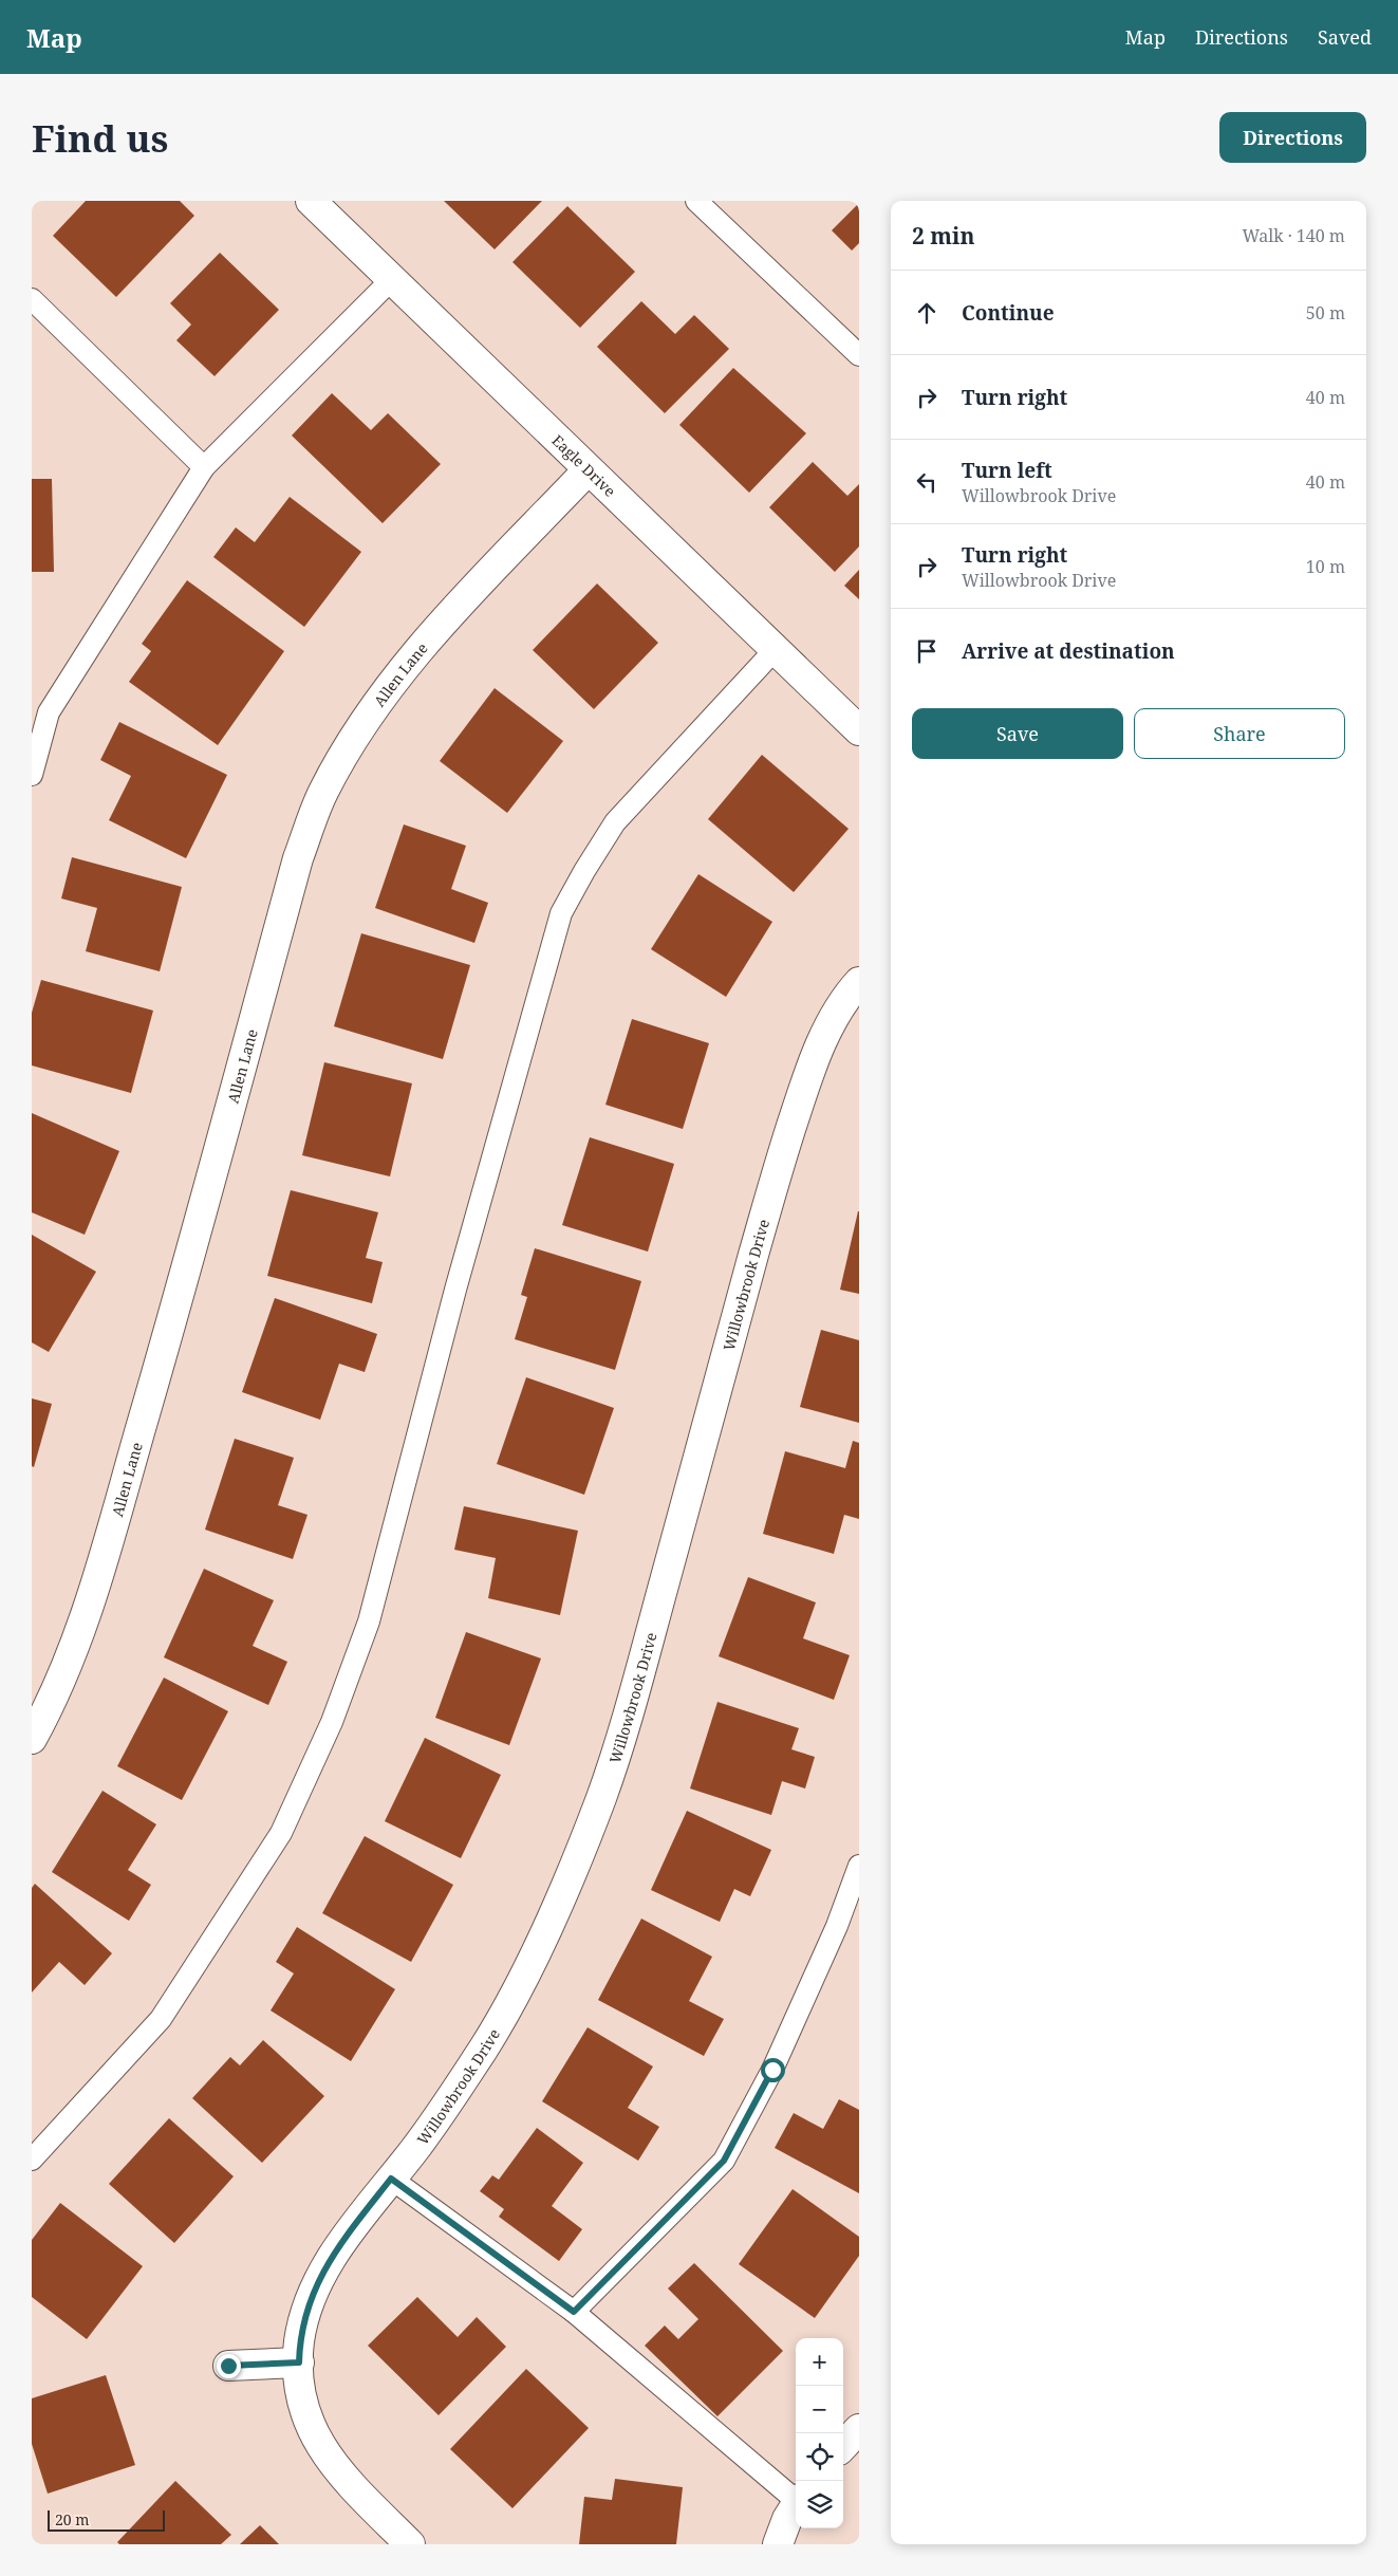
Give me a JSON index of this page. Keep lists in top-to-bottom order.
{
  "streets": {
    "street": ["Eagle Drive", "Allen Lane", "Willowbrook Drive"]
  },
  "crossings": [
    ["Eagle Drive", "Allen Lane"]
  ],
  "scale_bar": "20 m",
  "page": {
    "header": "Map",
    "nav": ["Map", "Directions", "Saved"],
    "buttons": [
      "Directions",
      ["Save", "Share"]
    ],
    "title": "Find us",
    "heading": ["2 min", "Walk · 140 m"],
    "list": [
      ["Continue", "50 m"],
      ["Turn right", "40 m"],
      ["Turn left", "Willowbrook Drive", "40 m"],
      ["Turn right", "Willowbrook Drive", "10 m"],
      "Arrive at destination"
    ],
    "map_buttons": ["+", "−"],
    "scale": "20 m"
  }
}
